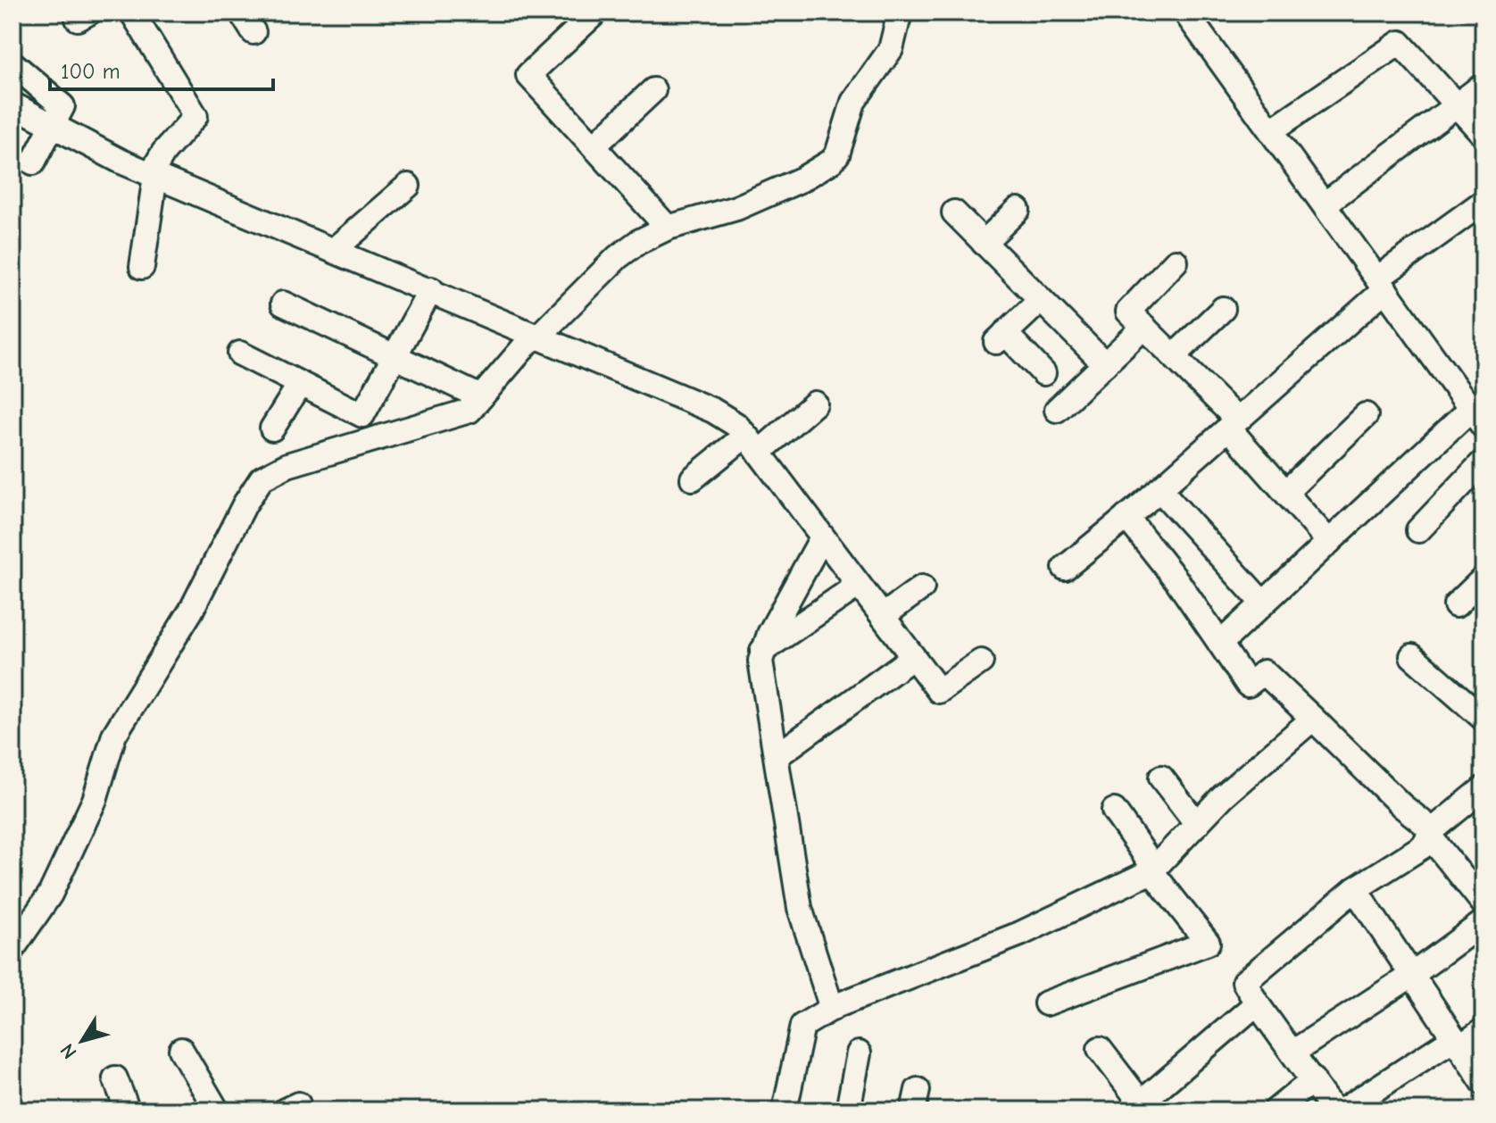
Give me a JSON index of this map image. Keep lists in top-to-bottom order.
{
  "scale_bar": "100 m",
  "north": "bottom left"
}
